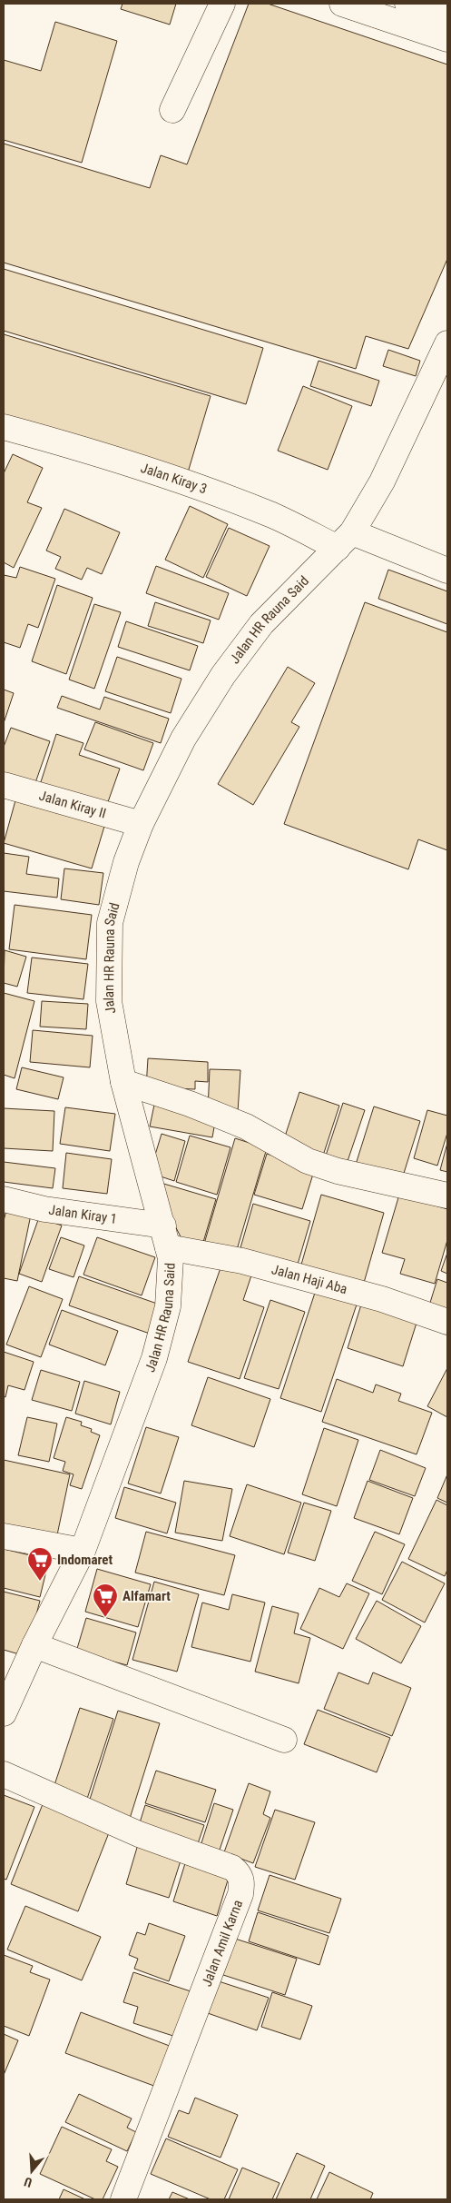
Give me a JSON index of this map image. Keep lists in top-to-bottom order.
{
  "streets": {
    "street": [
      "Jalan Kiray 3",
      "Jalan HR Rauna Said",
      "Jalan Kiray II",
      "Jalan Kiray 1",
      "Jalan Haji Aba",
      "Jalan Amil Karna"
    ]
  },
  "crossings": [
    ["Jalan Kiray 3", "Jalan HR Rauna Said"],
    ["Jalan HR Rauna Said", "Jalan Kiray II"],
    ["Jalan HR Rauna Said", "Jalan Kiray 1"],
    ["Jalan HR Rauna Said", "Jalan Haji Aba"],
    ["Jalan Kiray 1", "Jalan Haji Aba"]
  ],
  "places": {
    "supermarket": ["Indomaret", "Alfamart"]
  },
  "north": "bottom"
}
